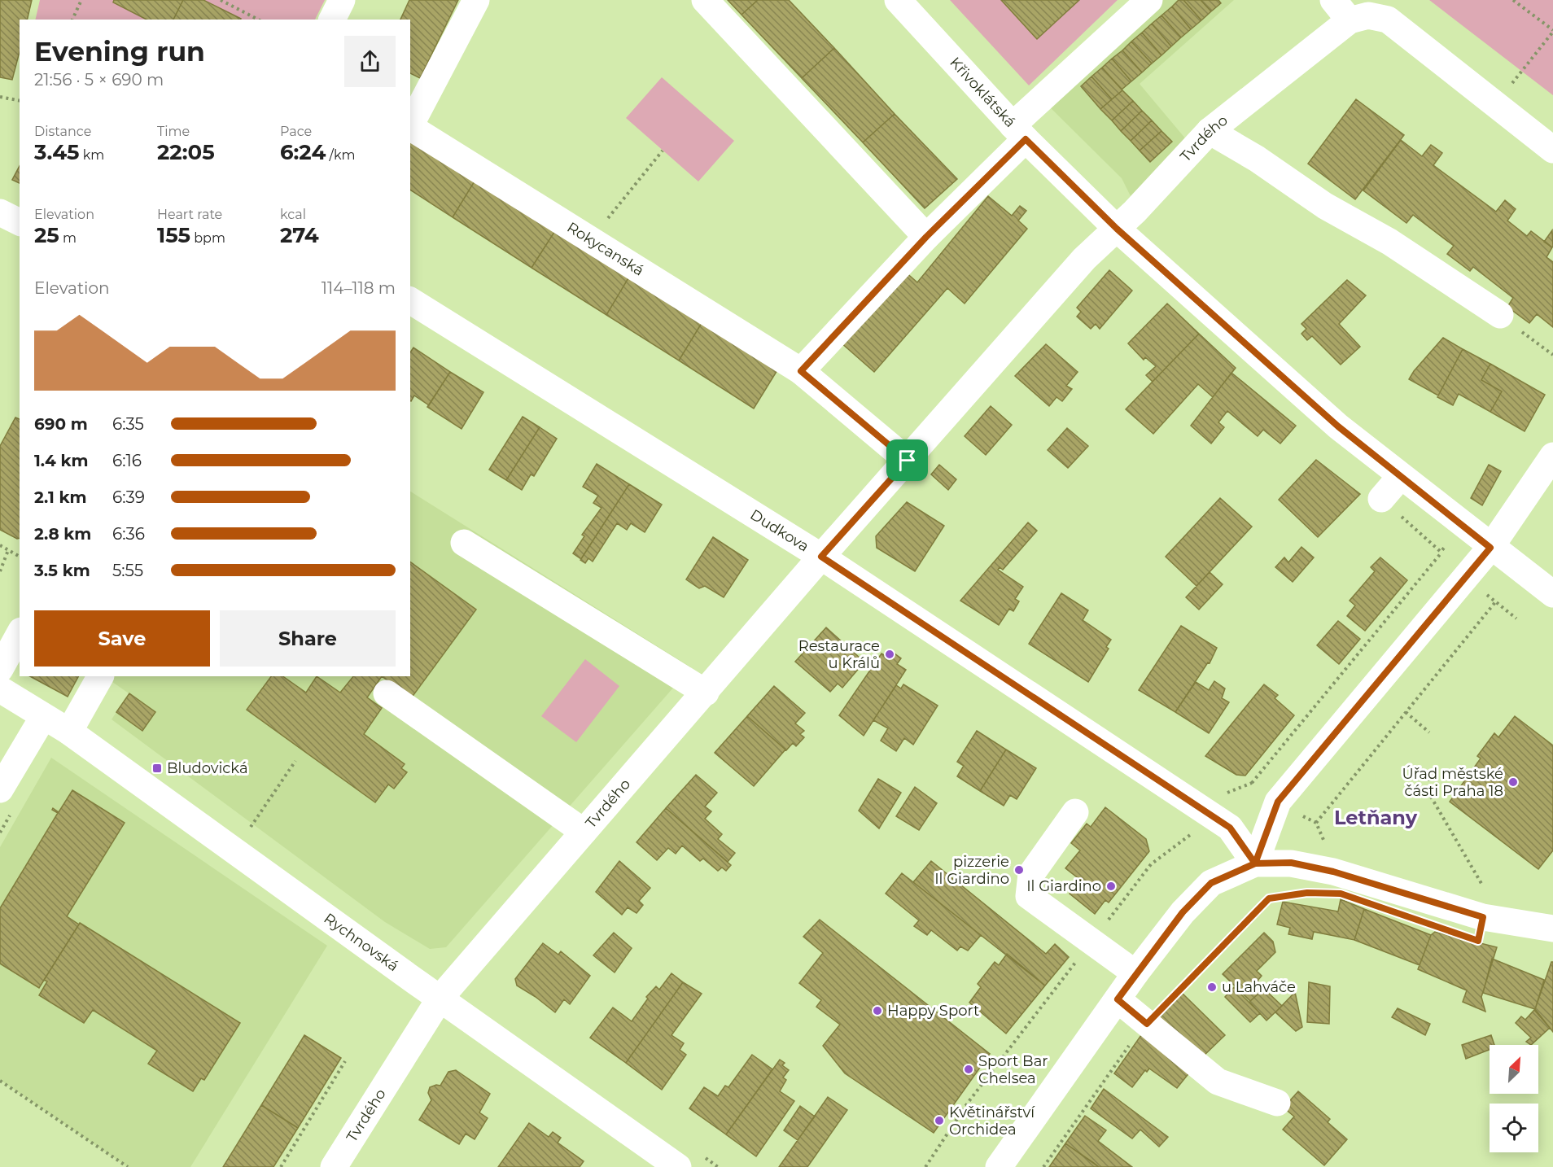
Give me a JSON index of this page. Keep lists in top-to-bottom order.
{
  "streets": {
    "street": [
      "Křivoklátská",
      "Tvrdého",
      "Rokycanská",
      "Dudkova",
      "Rychnovská"
    ]
  },
  "crossings": [
    ["Křivoklátská", "Tvrdého"],
    ["Tvrdého", "Dudkova"],
    ["Tvrdého", "Rychnovská"]
  ],
  "districts": ["Letňany"],
  "places": {
    "other": [
      "Restaurace u Králů",
      "Úřad městské části Praha 18",
      "pizzerie Il Giardino",
      "Il Giardino",
      "u Lahváče",
      "Happy Sport",
      "Sport Bar Chelsea",
      "Květinářství Orchidea"
    ],
    "transit": ["Bludovická"]
  },
  "north": "top right",
  "page": {
    "heading": ["Evening run", "21:56 · 5 × 690 m"],
    "stats": [
      ["Distance", "3.45 km"],
      ["Time", "22:05"],
      ["Pace", "6:24 /km"],
      ["Elevation", "25 m"],
      ["Heart rate", "155 bpm"],
      ["kcal", "274"]
    ],
    "chart": ["Elevation", "114–118 m"],
    "list": [
      {
        "name": "690 m",
        "note": "6:35"
      },
      {
        "name": "1.4 km",
        "note": "6:16"
      },
      {
        "name": "2.1 km",
        "note": "6:39"
      },
      {
        "name": "2.8 km",
        "note": "6:36"
      },
      {
        "name": "3.5 km",
        "note": "5:55"
      }
    ],
    "buttons": ["Save", "Share"]
  }
}
